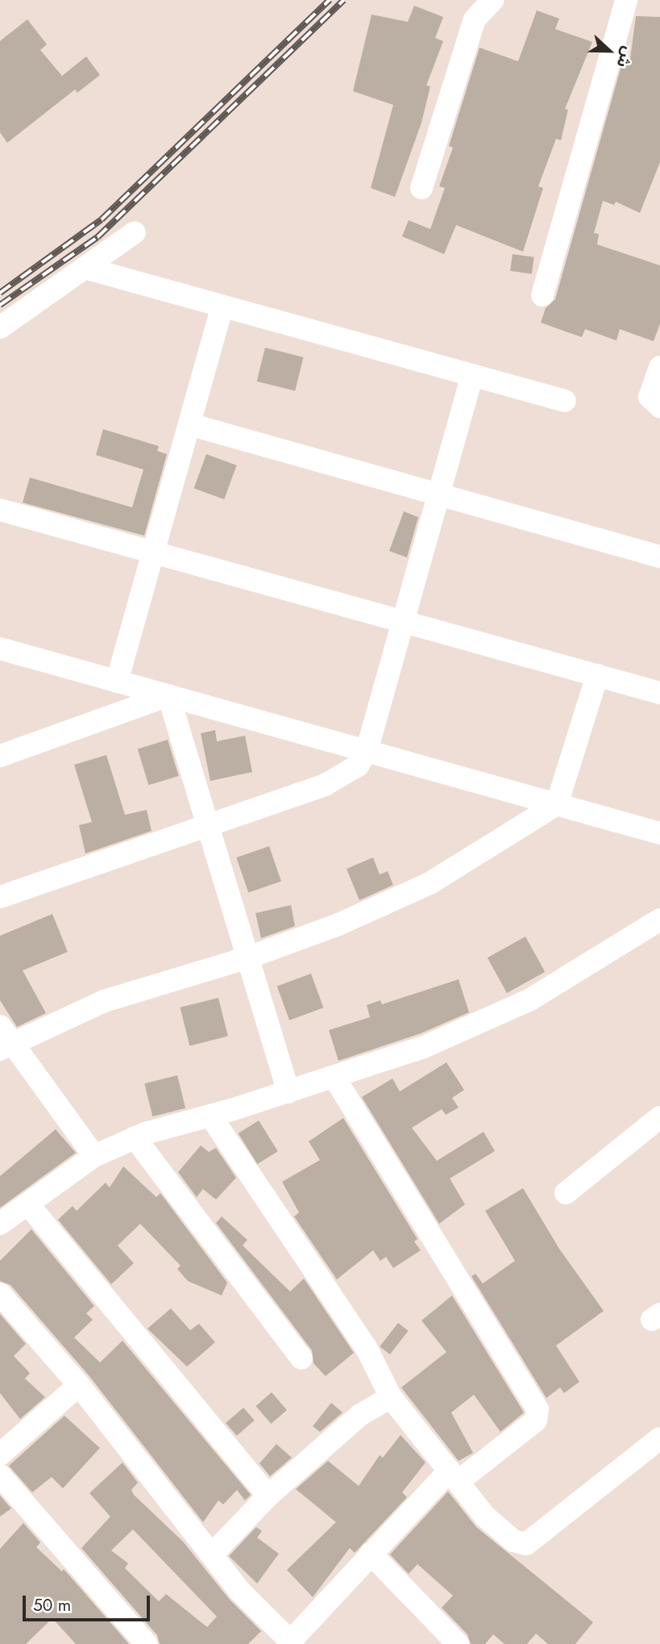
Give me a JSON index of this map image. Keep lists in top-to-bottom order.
{
  "scale_bar": "50 m",
  "north": "right"
}
